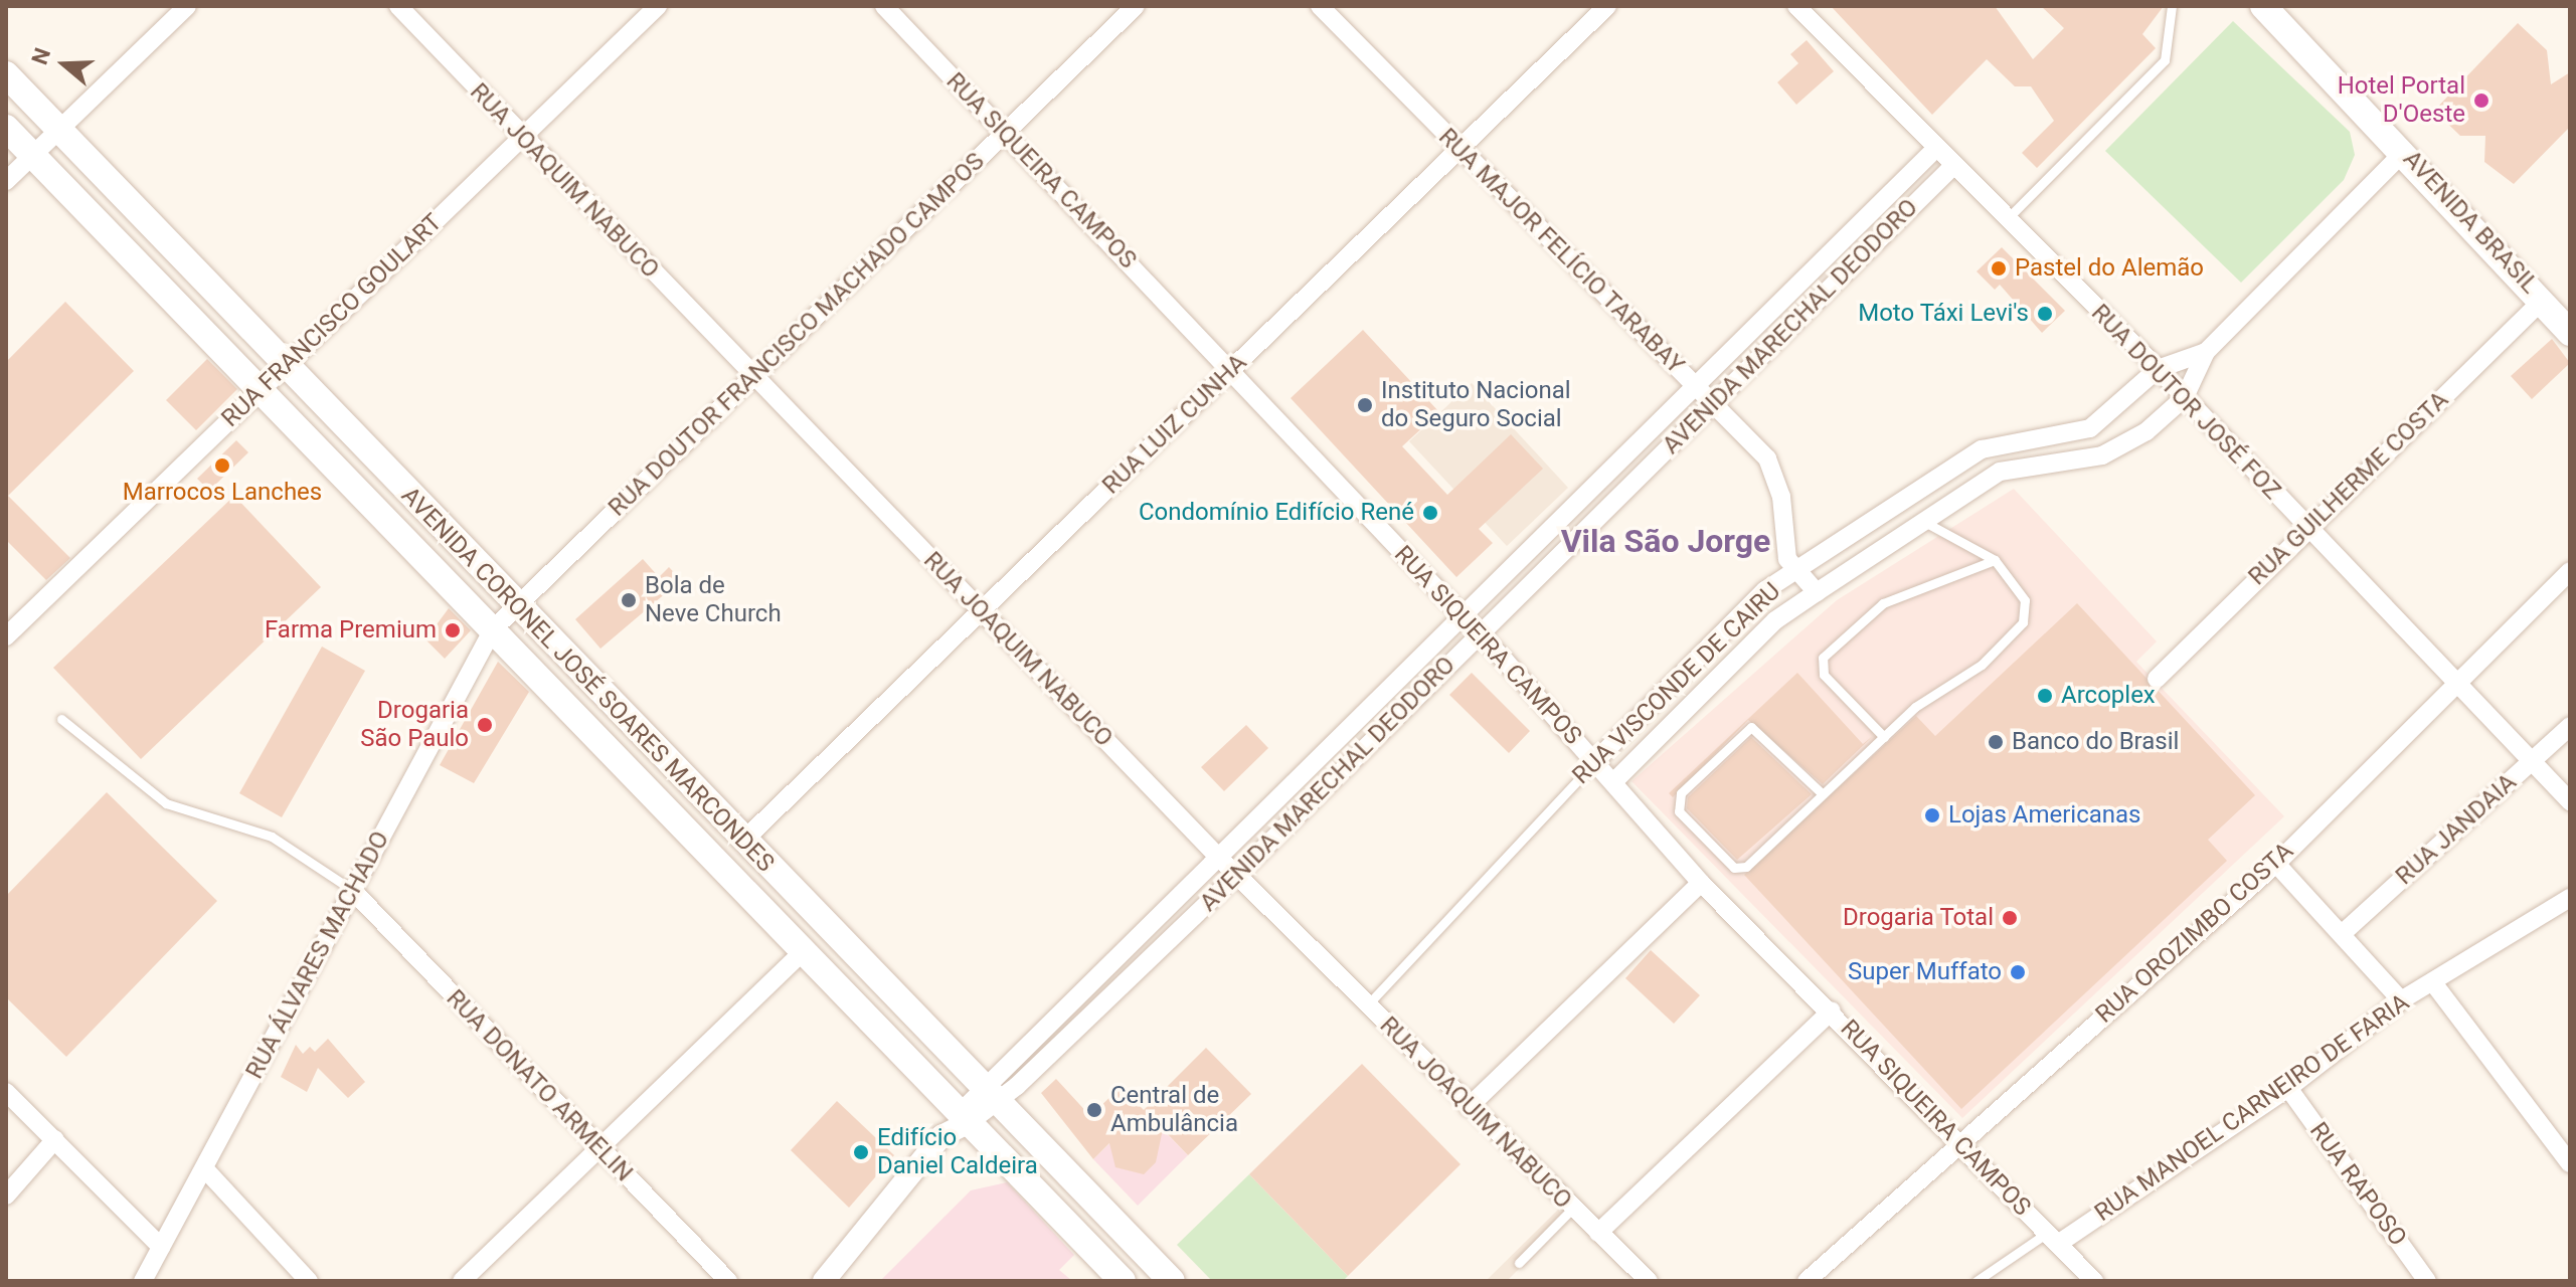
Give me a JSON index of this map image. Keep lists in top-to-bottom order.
{
  "streets": {
    "main road": ["AVENIDA BRASIL", "AVENIDA CORONEL JOSÉ SOARES MARCONDES"],
    "street": [
      "RUA SIQUEIRA CAMPOS",
      "RUA JOAQUIM NABUCO",
      "RUA MAJOR FELÍCIO TARABAY",
      "RUA FRANCISCO GOULART",
      "AVENIDA MARECHAL DEODORO",
      "RUA DOUTOR FRANCISCO MACHADO CAMPOS",
      "RUA DOUTOR JOSÉ FOZ",
      "RUA LUIZ CUNHA",
      "RUA GUILHERME COSTA",
      "RUA VISCONDE DE CAIRU",
      "RUA JANDAIA",
      "RUA OROZIMBO COSTA",
      "RUA ÁLVARES MACHADO",
      "RUA DONATO ARMELIN",
      "RUA MANOEL CARNEIRO DE FARIA",
      "RUA RAPOSO"
    ]
  },
  "crossings": [
    ["RUA SIQUEIRA CAMPOS", "AVENIDA MARECHAL DEODORO"],
    ["RUA SIQUEIRA CAMPOS", "RUA DOUTOR FRANCISCO MACHADO CAMPOS"],
    ["RUA SIQUEIRA CAMPOS", "RUA LUIZ CUNHA"],
    ["RUA SIQUEIRA CAMPOS", "RUA VISCONDE DE CAIRU"],
    ["RUA SIQUEIRA CAMPOS", "RUA OROZIMBO COSTA"],
    ["RUA SIQUEIRA CAMPOS", "RUA MANOEL CARNEIRO DE FARIA"],
    ["RUA JOAQUIM NABUCO", "RUA FRANCISCO GOULART"],
    ["RUA JOAQUIM NABUCO", "AVENIDA MARECHAL DEODORO"],
    ["RUA JOAQUIM NABUCO", "RUA DOUTOR FRANCISCO MACHADO CAMPOS"],
    ["RUA JOAQUIM NABUCO", "RUA LUIZ CUNHA"],
    ["RUA JOAQUIM NABUCO", "RUA VISCONDE DE CAIRU"],
    ["AVENIDA BRASIL", "RUA GUILHERME COSTA"],
    ["AVENIDA BRASIL", "RUA VISCONDE DE CAIRU"],
    ["RUA MAJOR FELÍCIO TARABAY", "AVENIDA MARECHAL DEODORO"],
    ["RUA MAJOR FELÍCIO TARABAY", "RUA LUIZ CUNHA"],
    ["RUA MAJOR FELÍCIO TARABAY", "RUA VISCONDE DE CAIRU"],
    ["RUA FRANCISCO GOULART", "AVENIDA CORONEL JOSÉ SOARES MARCONDES"],
    ["AVENIDA MARECHAL DEODORO", "RUA DOUTOR JOSÉ FOZ"],
    ["AVENIDA MARECHAL DEODORO", "AVENIDA CORONEL JOSÉ SOARES MARCONDES"],
    ["RUA DOUTOR FRANCISCO MACHADO CAMPOS", "AVENIDA CORONEL JOSÉ SOARES MARCONDES"],
    ["RUA DOUTOR FRANCISCO MACHADO CAMPOS", "RUA ÁLVARES MACHADO"],
    ["RUA DOUTOR JOSÉ FOZ", "RUA GUILHERME COSTA"],
    ["RUA DOUTOR JOSÉ FOZ", "RUA VISCONDE DE CAIRU"],
    ["RUA DOUTOR JOSÉ FOZ", "RUA JANDAIA"],
    ["RUA DOUTOR JOSÉ FOZ", "RUA OROZIMBO COSTA"],
    ["RUA LUIZ CUNHA", "AVENIDA CORONEL JOSÉ SOARES MARCONDES"],
    ["AVENIDA CORONEL JOSÉ SOARES MARCONDES", "RUA ÁLVARES MACHADO"],
    ["RUA ÁLVARES MACHADO", "RUA DONATO ARMELIN"],
    ["RUA MANOEL CARNEIRO DE FARIA", "RUA RAPOSO"]
  ],
  "districts": ["Vila São Jorge"],
  "places": [
    "Hotel Portal D'Oeste",
    "Pastel do Alemão",
    "Moto Táxi Levi's",
    "Instituto Nacional do Seguro Social",
    "Marrocos Lanches",
    "Condomínio Edifício René",
    "Bola de Neve Church",
    "Farma Premium",
    "Arcoplex",
    "Drogaria São Paulo",
    "Banco do Brasil",
    "Lojas Americanas",
    "Drogaria Total",
    "Super Muffato",
    "Central de Ambulância",
    "Edifício Daniel Caldeira"
  ],
  "north": "left"
}
